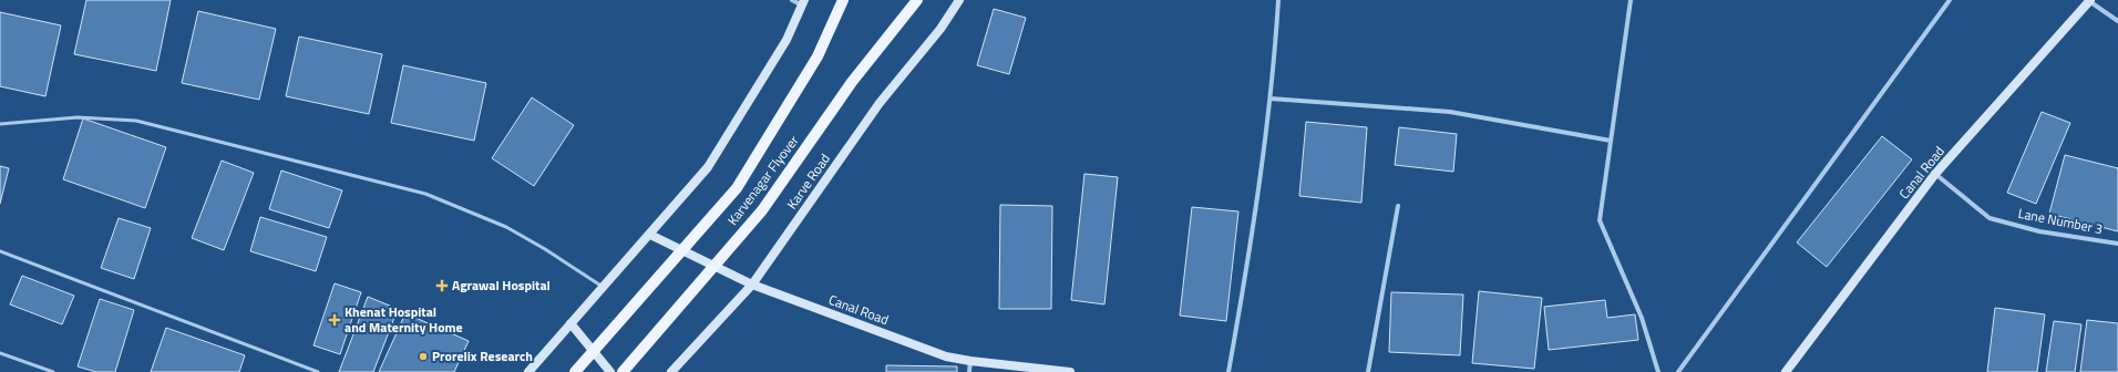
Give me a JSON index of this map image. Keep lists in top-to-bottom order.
{
  "streets": {
    "main road": ["Karvenagar Flyover"],
    "street": ["Canal Road", "Karve Road", "Lane Number 3"]
  },
  "crossings": [
    ["Canal Road", "Karve Road"],
    ["Canal Road", "Lane Number 3"]
  ],
  "places": {
    "health": ["Agrawal Hospital", "Khenat Hospital and Maternity Home"],
    "other": ["Prorelix Research"]
  }
}
